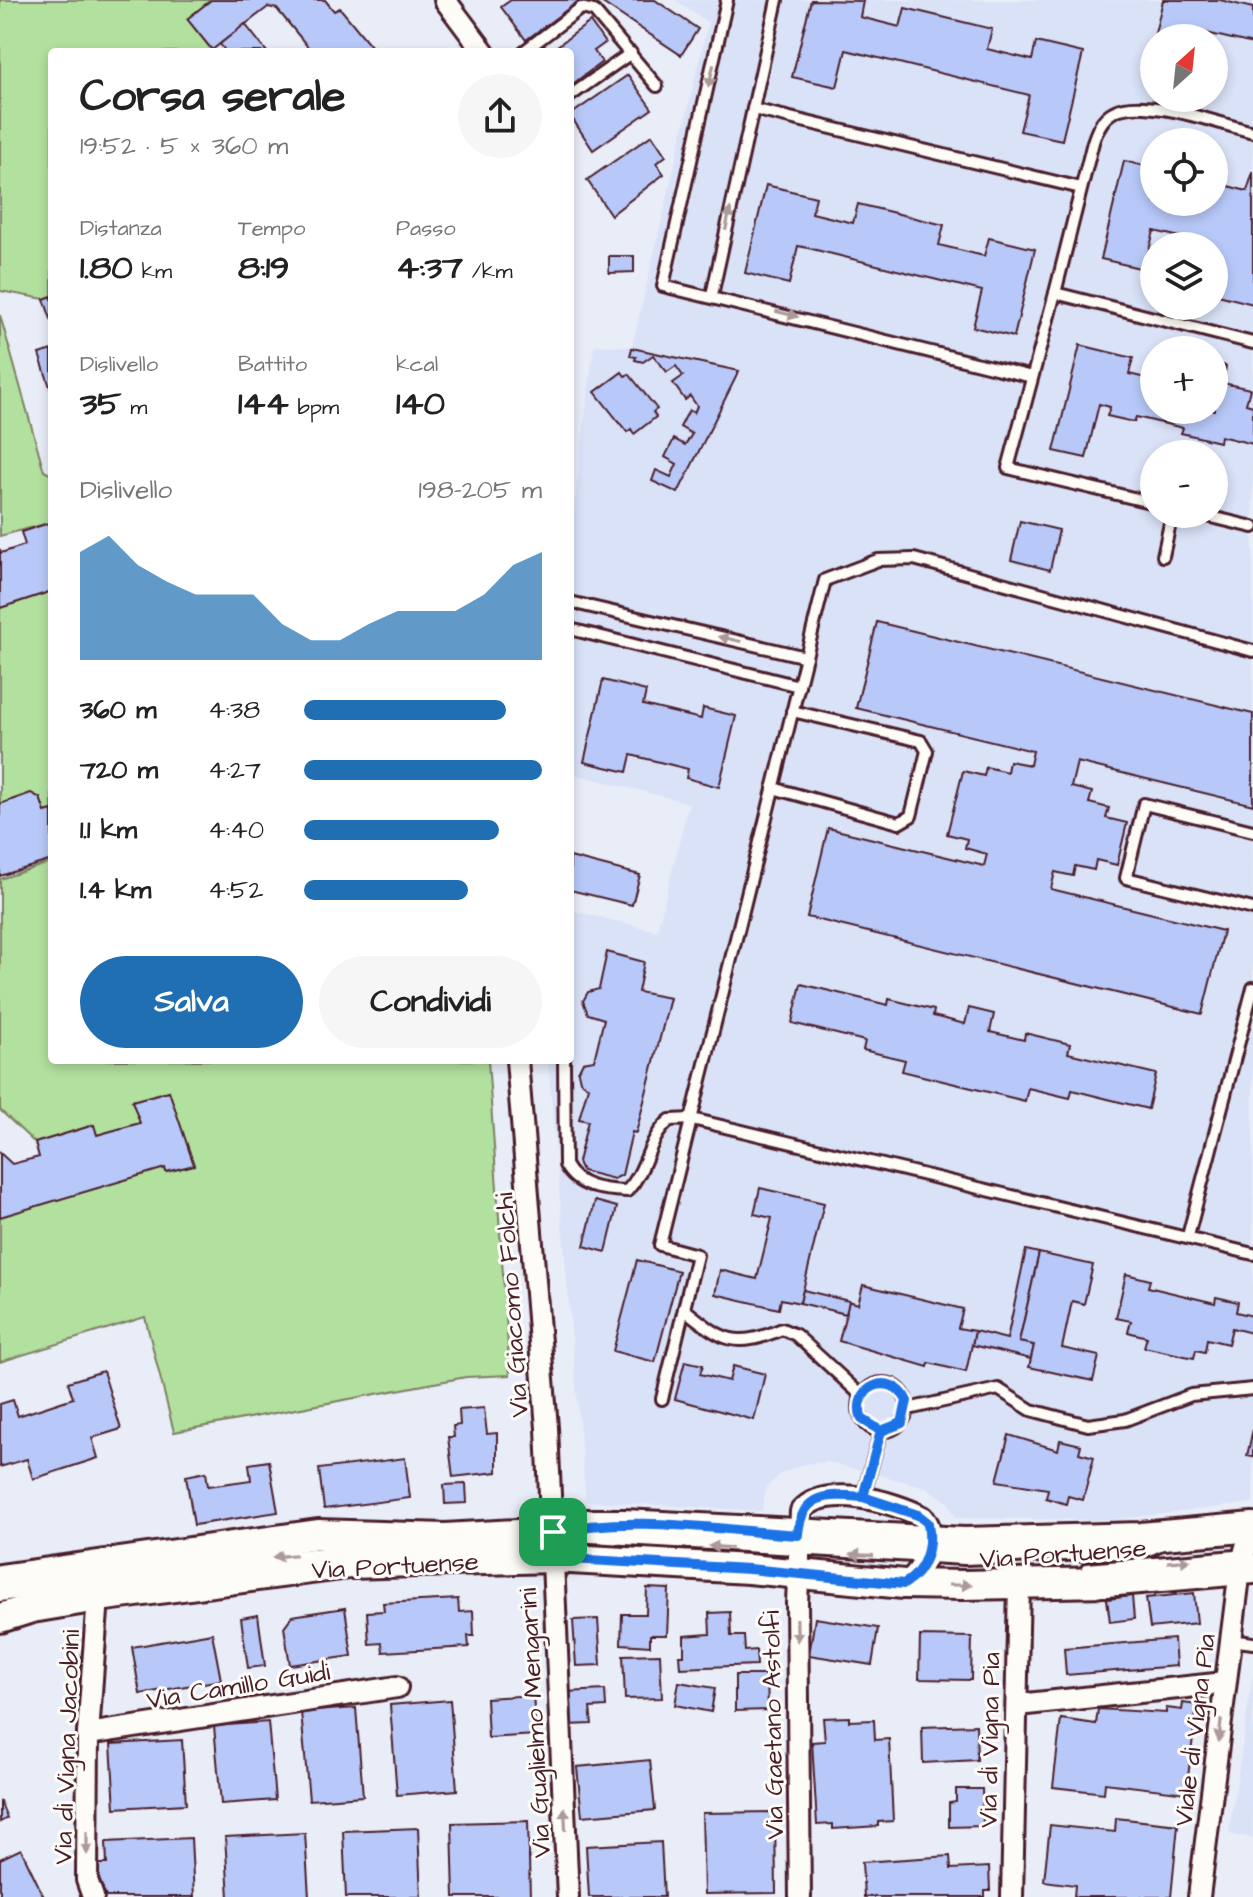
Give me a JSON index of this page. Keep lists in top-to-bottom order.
{
  "streets": {
    "main road": ["Via Portuense"],
    "street": [
      "Via Giacomo Folchi",
      "Via Camillo Guidi",
      "Via Guglielmo Mengarini",
      "Via Gaetano Astolfi",
      "Viale di Vigna Pia",
      "Via di Vigna Pia",
      "Via di Vigna Jacobini"
    ]
  },
  "crossings": [
    ["Via Giacomo Folchi", "Via Portuense"],
    ["Via Giacomo Folchi", "Via Guglielmo Mengarini"],
    ["Via Portuense", "Via Guglielmo Mengarini"],
    ["Via Portuense", "Via Gaetano Astolfi"],
    ["Via Portuense", "Viale di Vigna Pia"],
    ["Via Portuense", "Via di Vigna Pia"],
    ["Via Portuense", "Via di Vigna Jacobini"],
    ["Via Camillo Guidi", "Via di Vigna Jacobini"]
  ],
  "one_way": [
    "Via Guglielmo Mengarini",
    "Via Gaetano Astolfi",
    "Viale di Vigna Pia",
    "Via di Vigna Jacobini"
  ],
  "north": "top right",
  "page": {
    "map_buttons": ["+", "−"],
    "heading": ["Corsa serale", "19:52 · 5 × 360 m"],
    "stats": [
      ["Distanza", "1.80 km"],
      ["Tempo", "8:19"],
      ["Passo", "4:37 /km"],
      ["Dislivello", "35 m"],
      ["Battito", "144 bpm"],
      ["kcal", "140"]
    ],
    "chart": ["Dislivello", "198–205 m"],
    "list": [
      {
        "name": "360 m",
        "note": "4:38"
      },
      {
        "name": "720 m",
        "note": "4:27"
      },
      {
        "name": "1.1 km",
        "note": "4:40"
      },
      {
        "name": "1.4 km",
        "note": "4:52"
      }
    ],
    "buttons": ["Salva", "Condividi"]
  }
}
